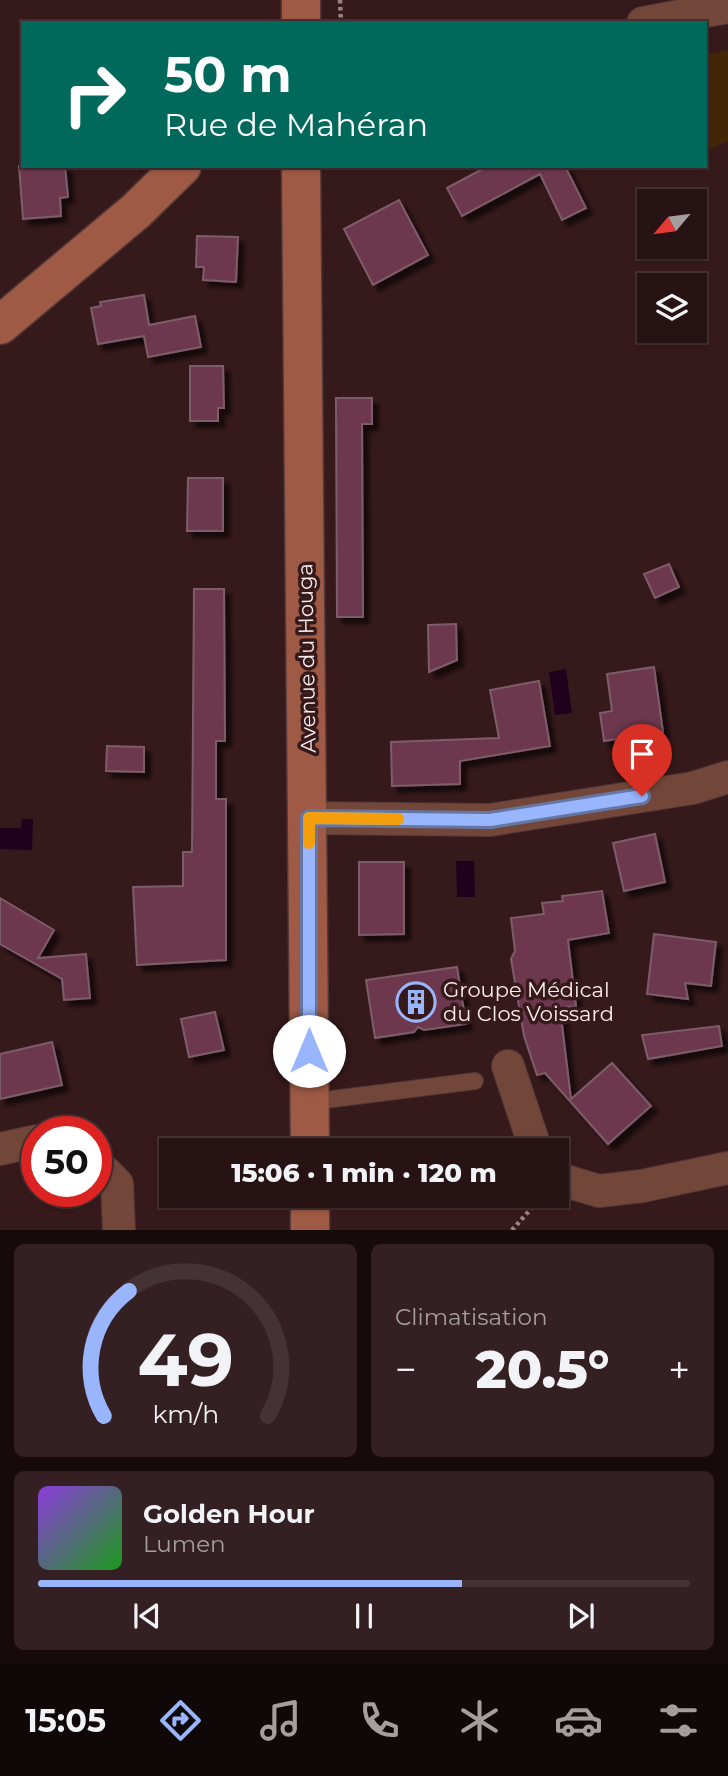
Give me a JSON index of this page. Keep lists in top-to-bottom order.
{
  "streets": {
    "main road": ["Avenue du Houga"]
  },
  "places": {
    "building": ["Groupe Médical du Clos Voissard"]
  },
  "north": "bottom left",
  "page": {
    "turn": ["50 m", "Rue de Mahéran"],
    "limit": "50",
    "trip": "15:06 · 1 min · 120 m",
    "tile": "Climatisation",
    "heat": ["−", "20.5°", "+"],
    "song": ["Golden Hour", "Lumen"],
    "tabs": "15:05",
    "gauge": ["49", "km/h"]
  }
}
